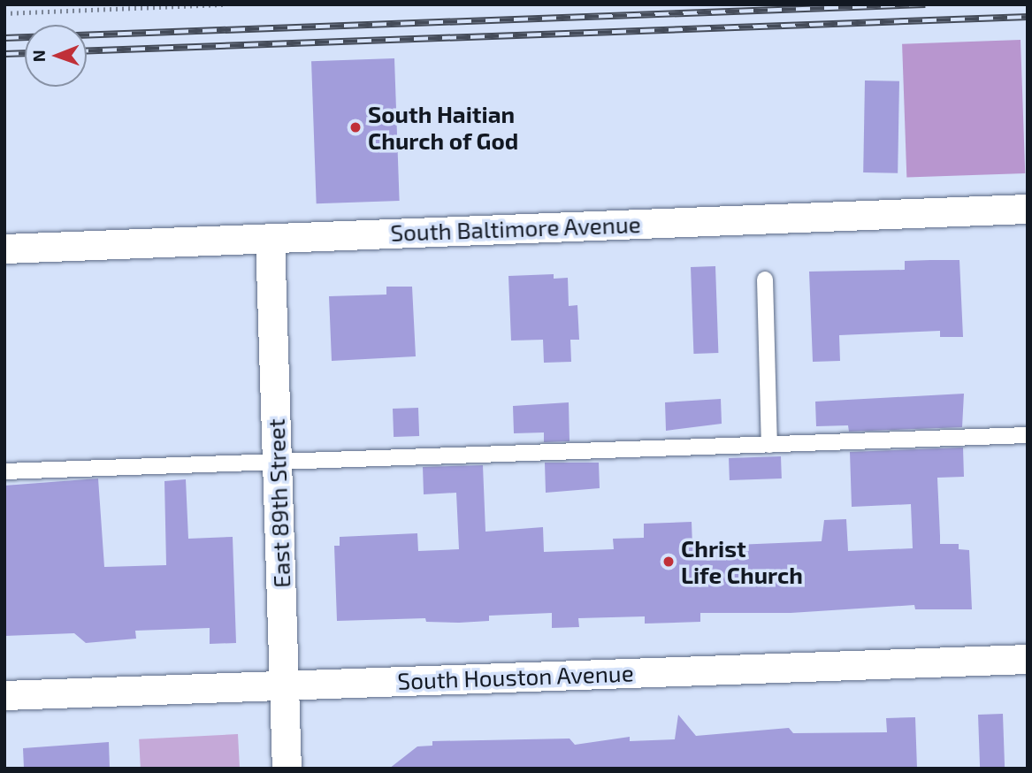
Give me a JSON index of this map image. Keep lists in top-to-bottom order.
{
  "streets": {
    "street": ["South Baltimore Avenue", "East 89th Street", "South Houston Avenue"]
  },
  "crossings": [
    ["South Baltimore Avenue", "East 89th Street"],
    ["East 89th Street", "South Houston Avenue"]
  ],
  "places": ["South Haitian Church of God", "Christ Life Church"],
  "north": "left"
}
